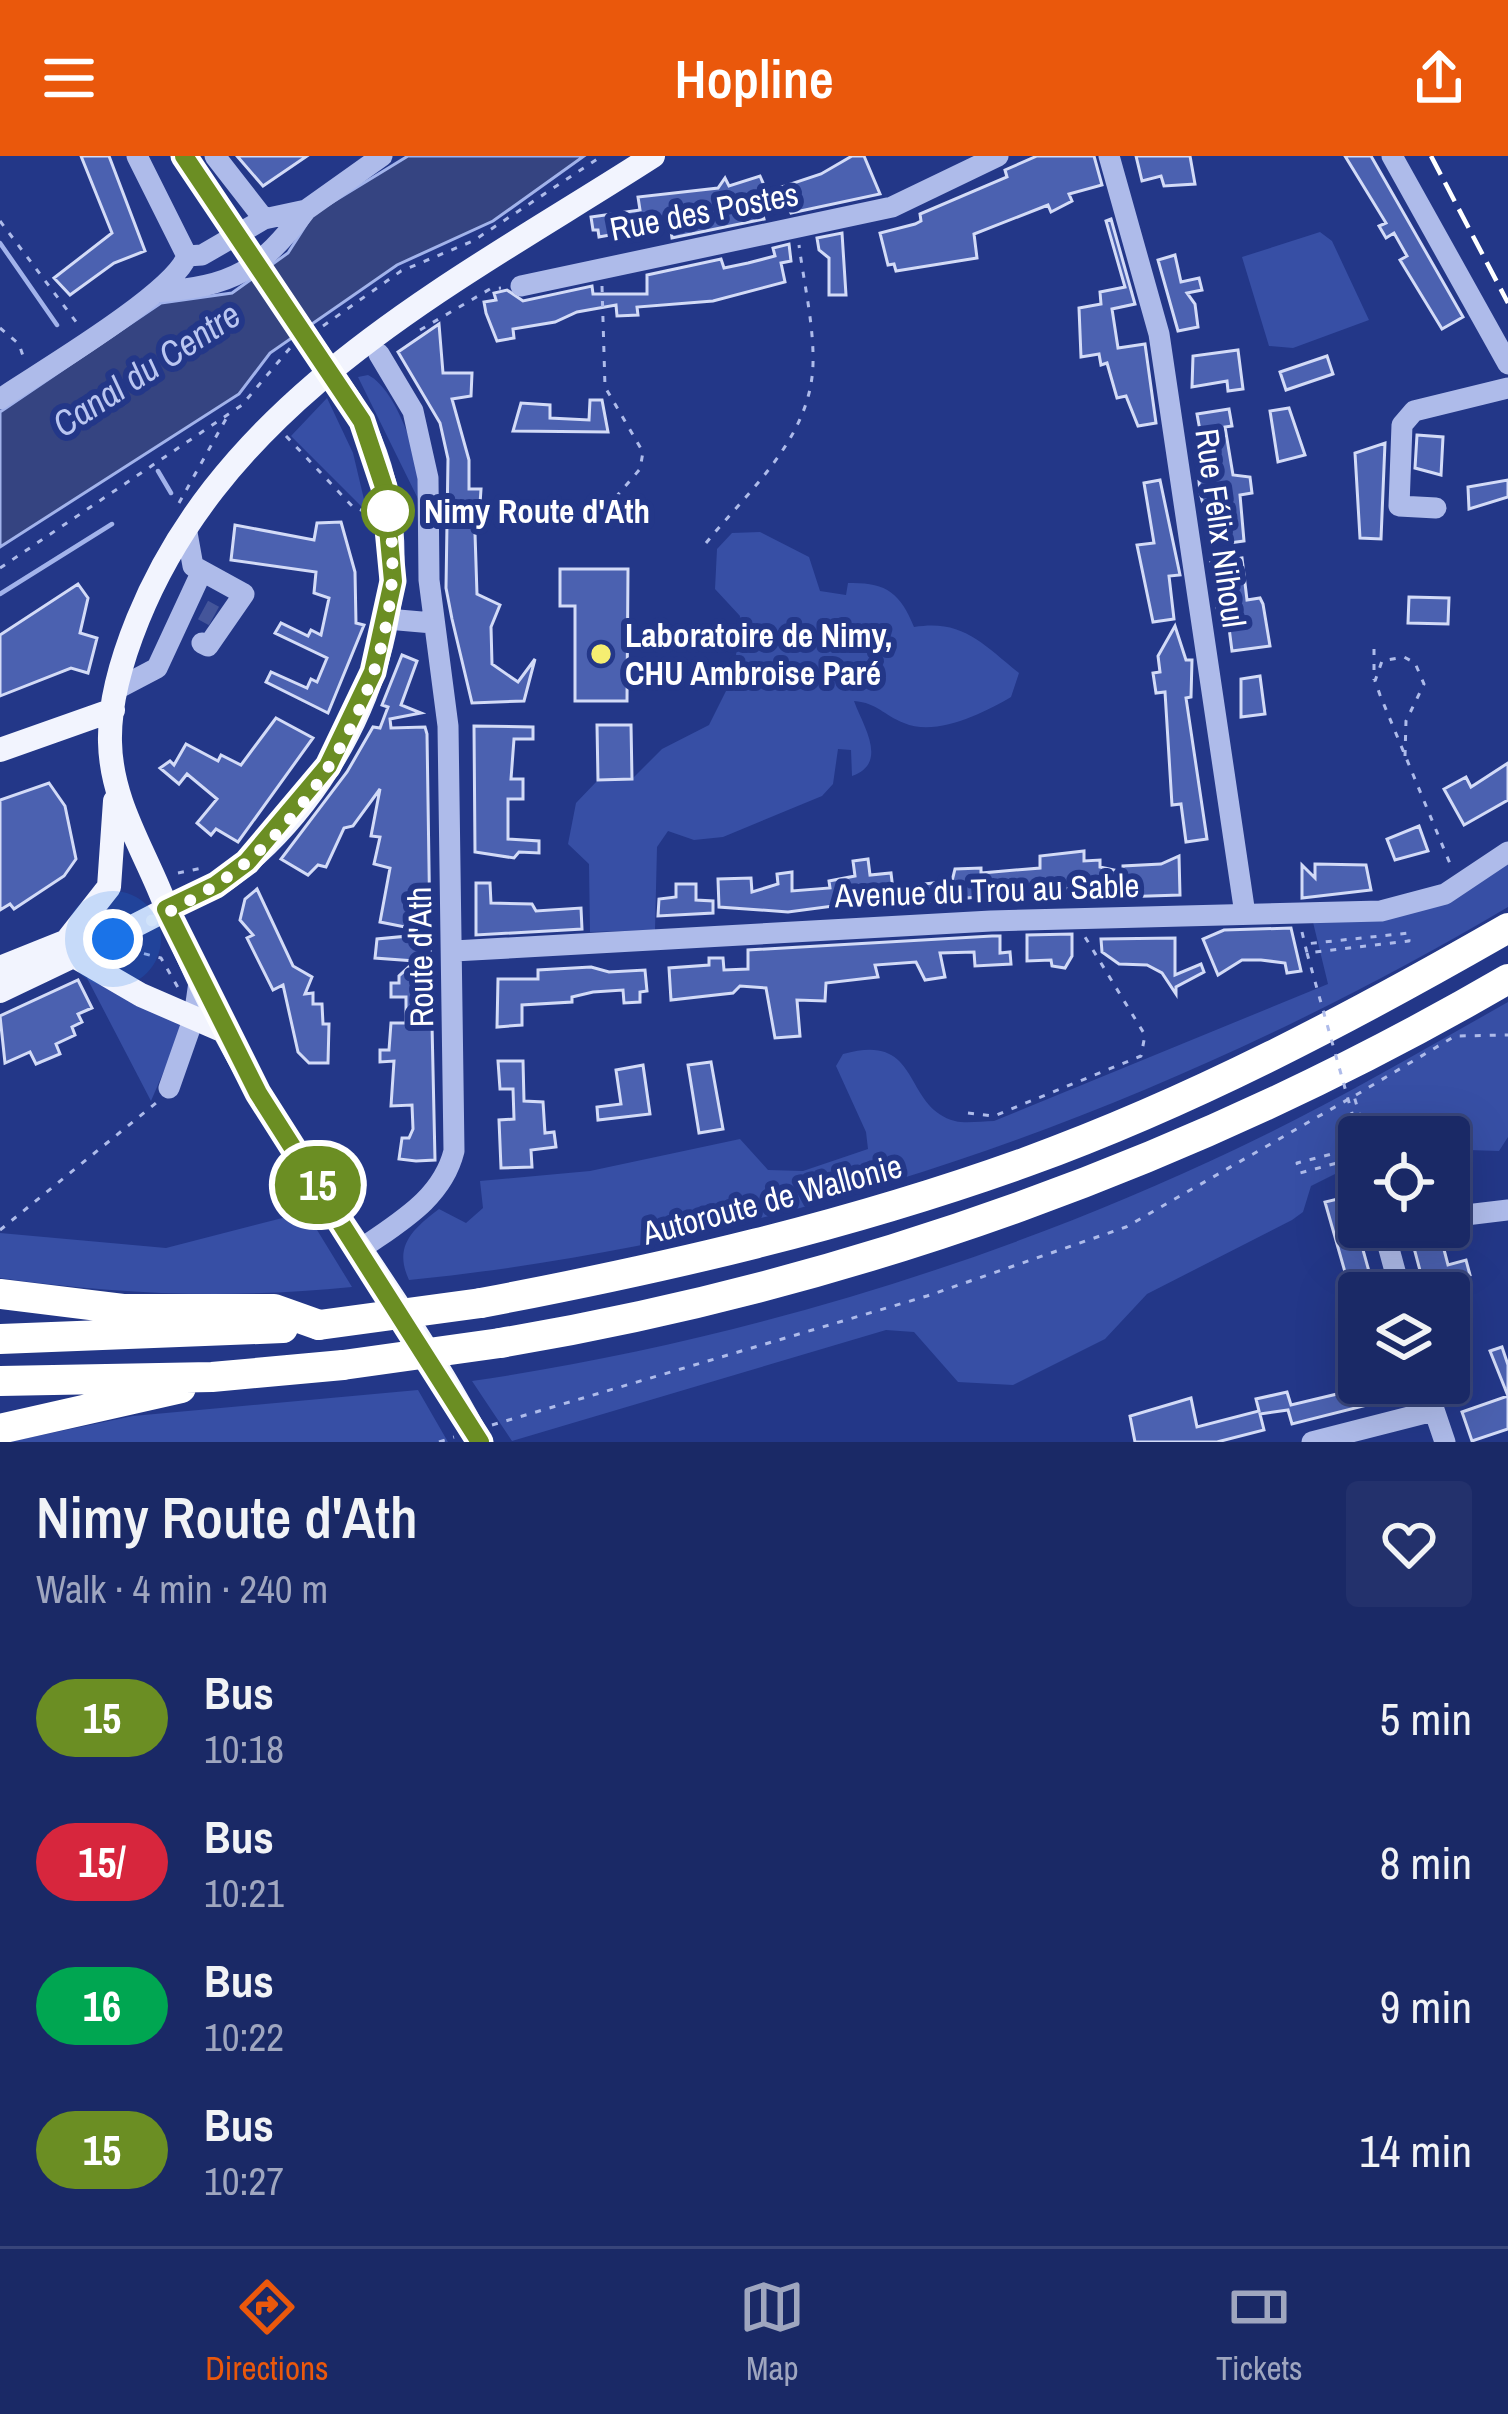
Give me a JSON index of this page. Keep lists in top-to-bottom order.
{
  "streets": {
    "highway": ["Autoroute de Wallonie"],
    "street": [
      "Rue des Postes",
      "Rue Félix Nihoul",
      "Avenue du Trou au Sable",
      "Route d'Ath"
    ]
  },
  "crossings": [
    ["Rue Félix Nihoul", "Avenue du Trou au Sable"],
    ["Avenue du Trou au Sable", "Route d'Ath"]
  ],
  "water": ["Canal du Centre"],
  "places": ["Nimy Route d'Ath", "Laboratoire de Nimy, CHU Ambroise Paré"],
  "lines": ["bus line 15"],
  "page": {
    "header": "Hopline",
    "on_map": "15",
    "heading": ["Nimy Route d'Ath", "Walk · 4 min · 240 m"],
    "list": [
      {
        "mark": "15",
        "name": "Bus",
        "note": "10:18",
        "value": "5 min"
      },
      {
        "mark": "15/",
        "name": "Bus",
        "note": "10:21",
        "value": "8 min"
      },
      {
        "mark": "16",
        "name": "Bus",
        "note": "10:22",
        "value": "9 min"
      },
      {
        "mark": "15",
        "name": "Bus",
        "note": "10:27",
        "value": "14 min"
      }
    ],
    "tabs": ["Directions", "Map", "Tickets"]
  }
}
